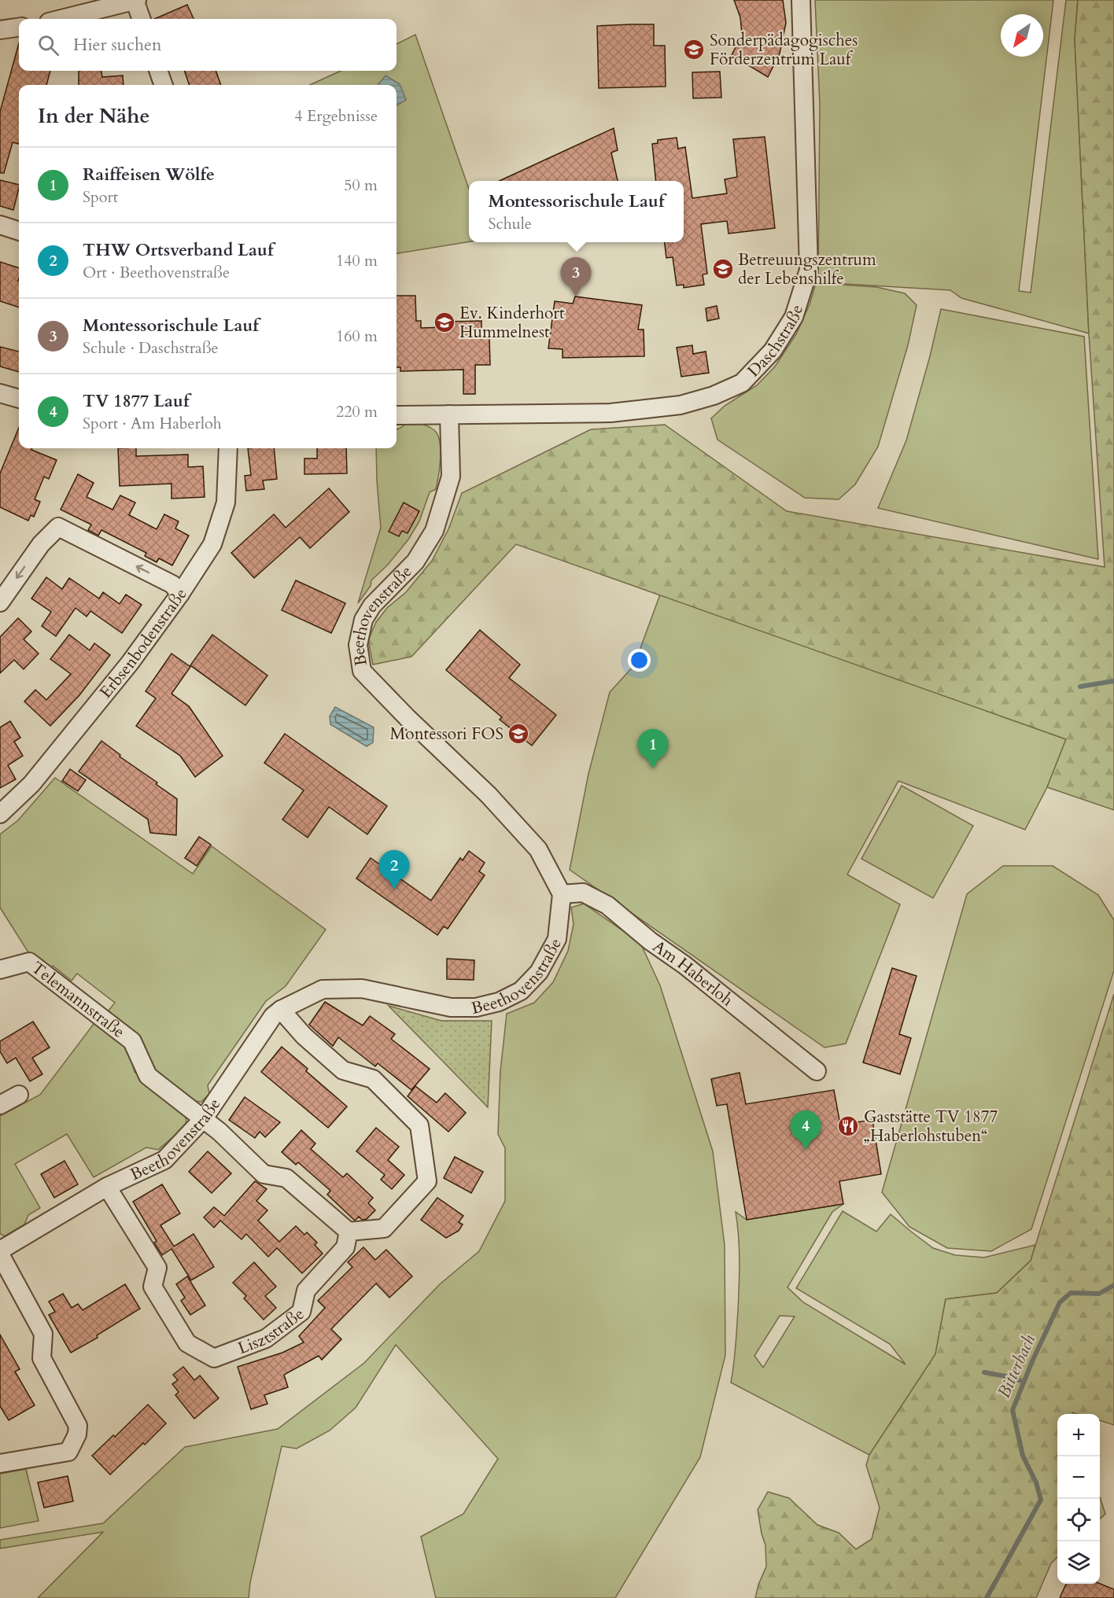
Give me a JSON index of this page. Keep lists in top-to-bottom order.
{
  "streets": {
    "street": [
      "Daschstraße",
      "Beethovenstraße",
      "Erbsenbodenstraße",
      "Am Haberloh",
      "Telemannstraße",
      "Lisztstraße"
    ]
  },
  "crossings": [
    ["Daschstraße", "Beethovenstraße"],
    ["Beethovenstraße", "Am Haberloh"],
    ["Beethovenstraße", "Telemannstraße"],
    ["Beethovenstraße", "Lisztstraße"]
  ],
  "water": ["Bitterbach"],
  "places": {
    "school or university": [
      "Sonderpädagogisches Förderzentrum Lauf",
      "Betreuungszentrum der Lebenshilfe",
      "Ev. Kinderhort Hummelnest",
      "Montessori FOS"
    ],
    "restaurant": ["Gaststätte TV 1877 „Haberlohstuben“"]
  },
  "north": "bottom left",
  "page": {
    "search": "Hier suchen",
    "heading": ["In der Nähe", "4 Ergebnisse"],
    "list": [
      {
        "mark": "1",
        "name": "Raiffeisen Wölfe",
        "note": "Sport",
        "value": "50 m"
      },
      {
        "mark": "2",
        "name": "THW Ortsverband Lauf",
        "note": "Ort · Beethovenstraße",
        "value": "140 m"
      },
      {
        "mark": "3",
        "name": "Montessorischule Lauf",
        "note": "Schule · Daschstraße",
        "value": "160 m"
      },
      {
        "mark": "4",
        "name": "TV 1877 Lauf",
        "note": "Sport · Am Haberloh",
        "value": "220 m"
      }
    ],
    "popup": ["Montessorischule Lauf", "Schule"],
    "pins": [
      "3",
      "1",
      "2",
      "4"
    ],
    "map_buttons": ["+", "−"]
  }
}
